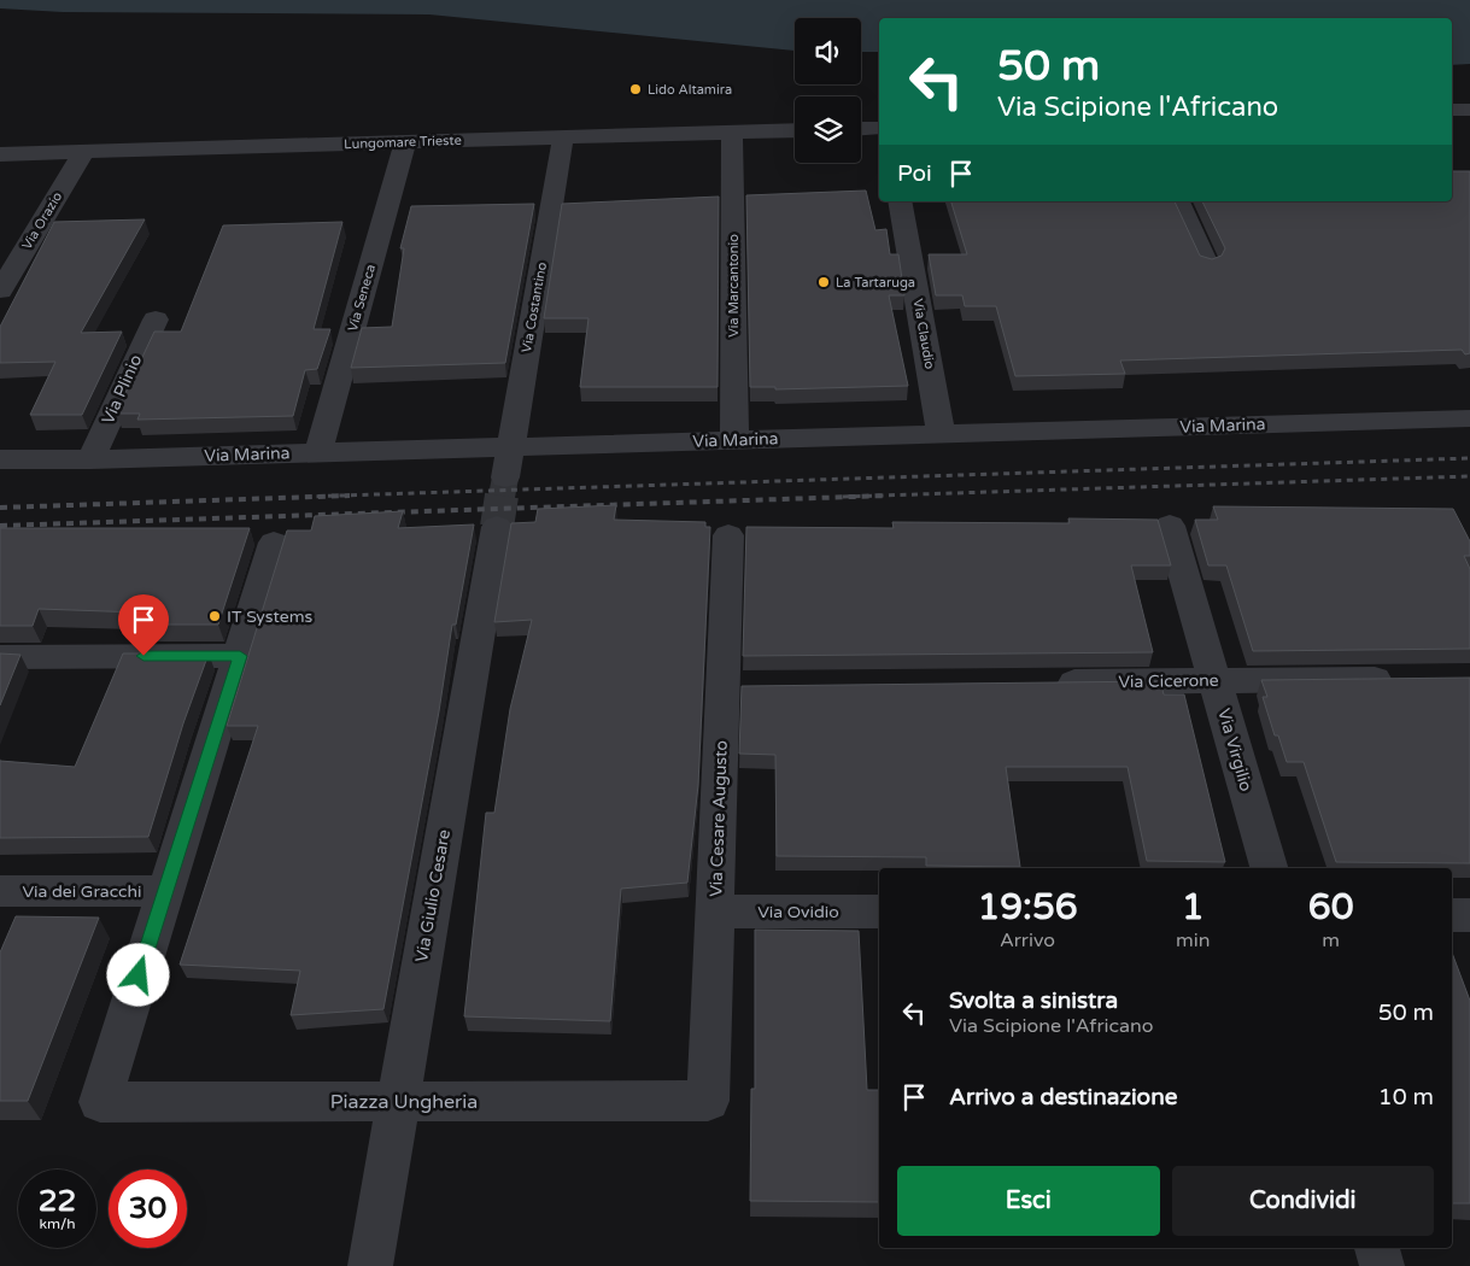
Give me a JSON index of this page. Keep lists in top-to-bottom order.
{
  "streets": {
    "street": [
      "Lungomare Trieste",
      "Via Orazio",
      "Via Marcantonio",
      "Via Seneca",
      "Via Costantino",
      "Via Claudio",
      "Via Plinio",
      "Via Marina",
      "Via Cicerone",
      "Via Virgilio",
      "Via Cesare Augusto",
      "Via dei Gracchi",
      "Via Giulio Cesare",
      "Via Ovidio",
      "Piazza Ungheria"
    ]
  },
  "crossings": [
    ["Lungomare Trieste", "Via Orazio"],
    ["Lungomare Trieste", "Via Marcantonio"],
    ["Lungomare Trieste", "Via Seneca"],
    ["Lungomare Trieste", "Via Costantino"],
    ["Via Marcantonio", "Via Marina"],
    ["Via Seneca", "Via Marina"],
    ["Via Costantino", "Via Marina"],
    ["Via Claudio", "Via Marina"],
    ["Via Plinio", "Via Marina"],
    ["Via Cicerone", "Via Virgilio"],
    ["Via Cesare Augusto", "Via Ovidio"],
    ["Via Cesare Augusto", "Piazza Ungheria"],
    ["Via dei Gracchi", "Piazza Ungheria"],
    ["Via Giulio Cesare", "Piazza Ungheria"]
  ],
  "places": ["Lido Altamira", "La Tartaruga", "IT Systems"],
  "page": {
    "turn": ["50 m", "Via Scipione l'Africano"],
    "then": "Poi",
    "eta": [
      "19:56",
      "Arrivo",
      "1",
      "min",
      "60",
      "m"
    ],
    "list": [
      {
        "name": "Svolta a sinistra",
        "note": "Via Scipione l'Africano",
        "value": "50 m"
      },
      {
        "name": "Arrivo a destinazione",
        "value": "10 m"
      }
    ],
    "buttons": ["Esci", "Condividi"],
    "speed": "22 km/h",
    "limit": "30"
  }
}
